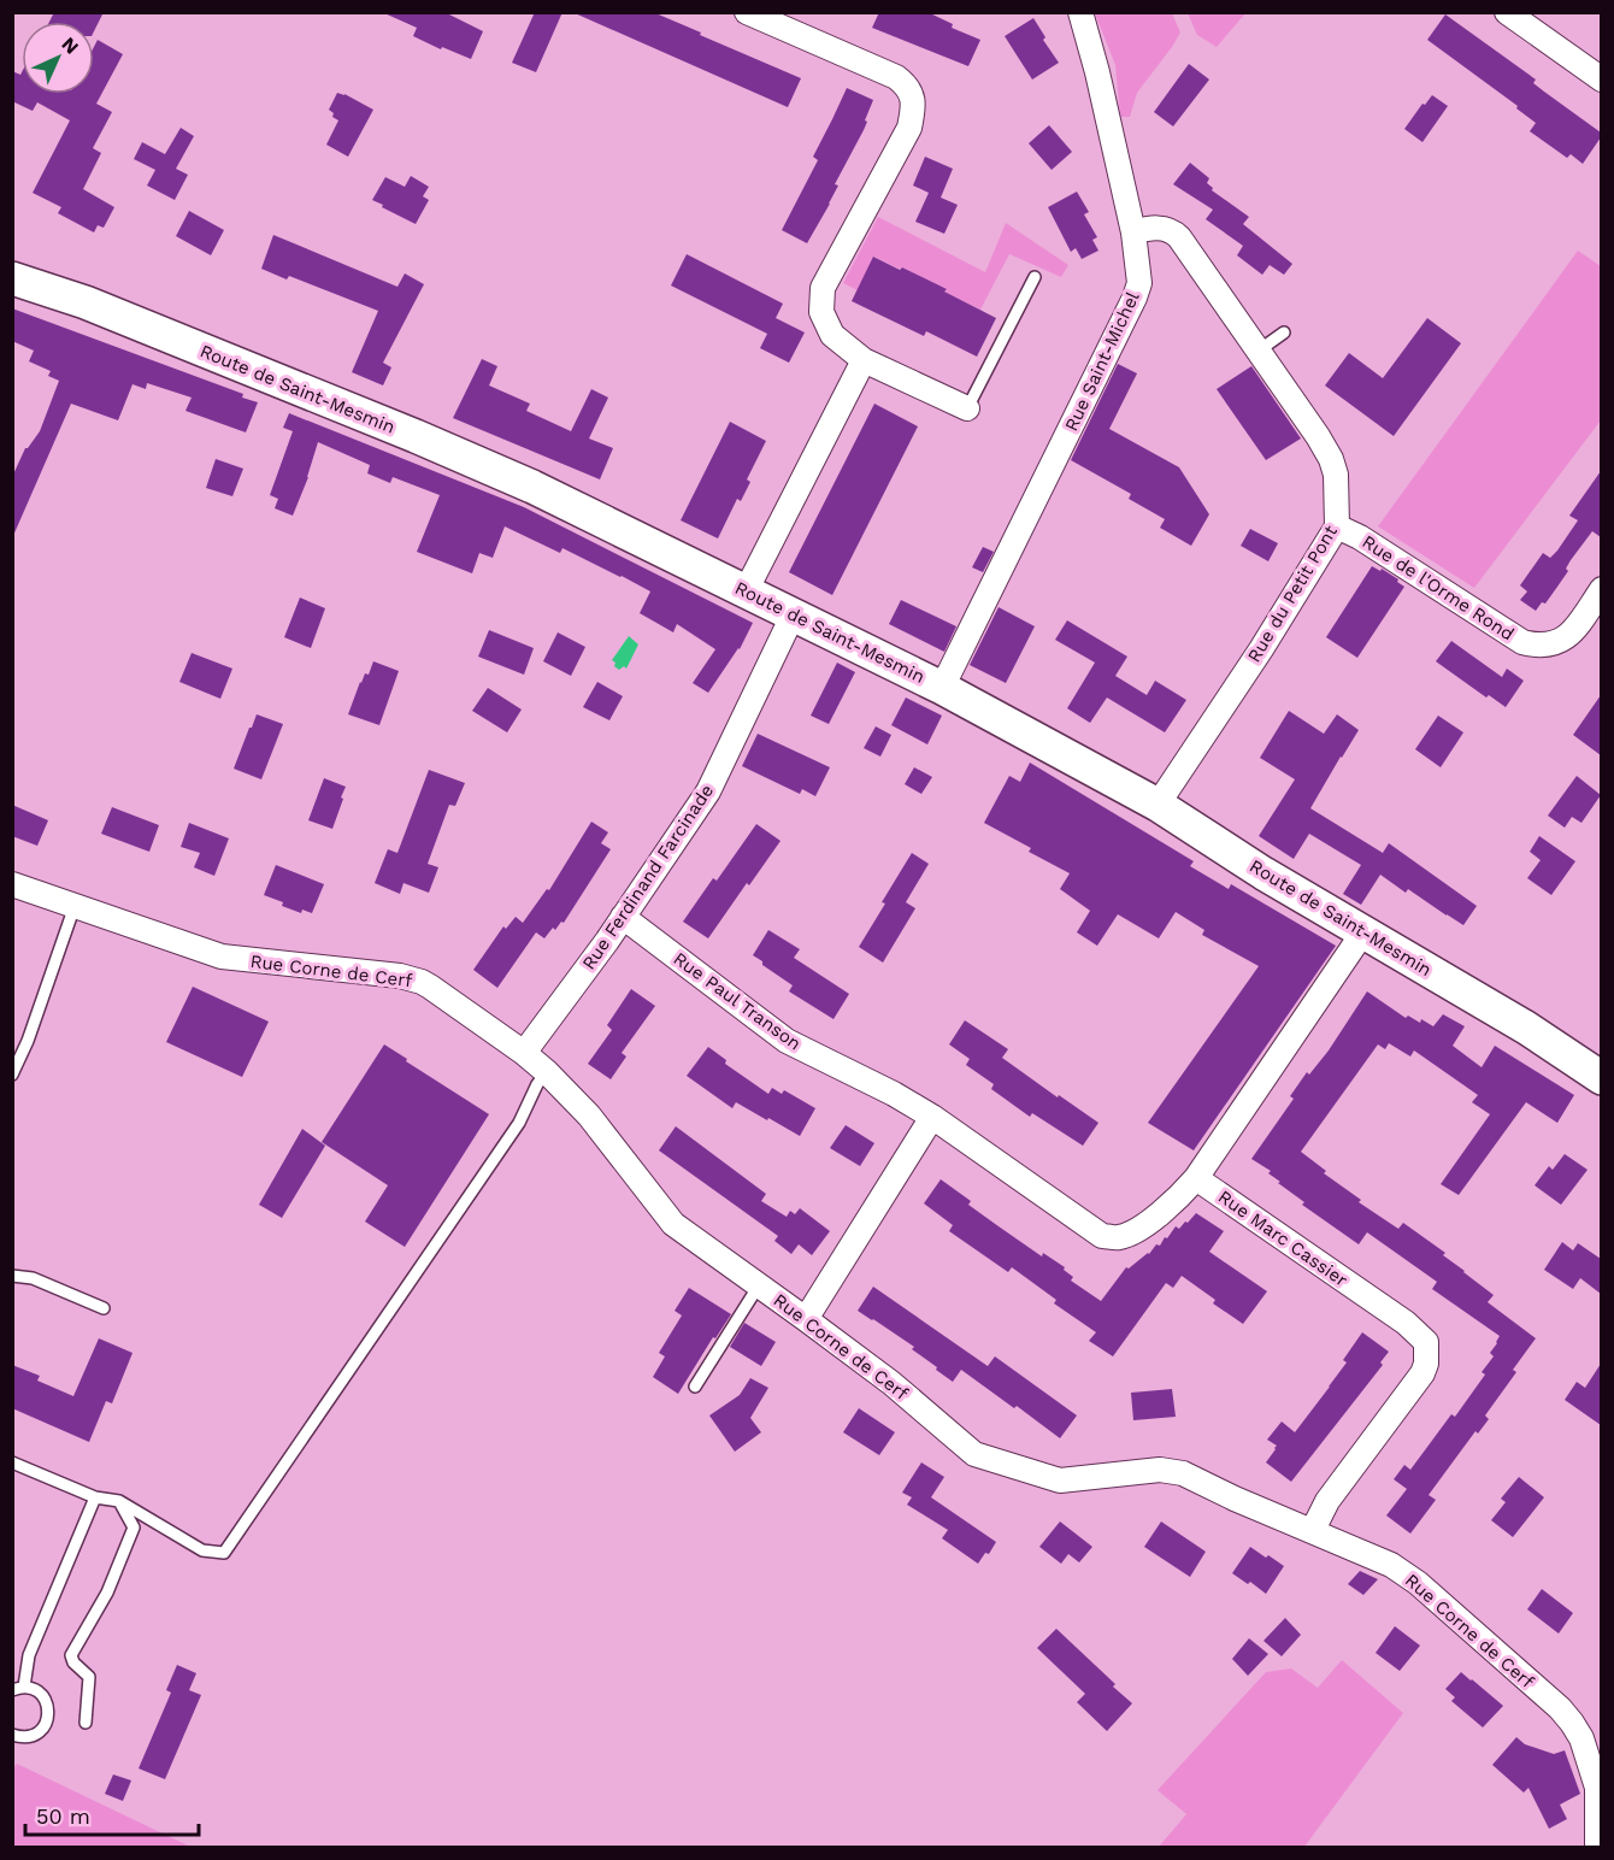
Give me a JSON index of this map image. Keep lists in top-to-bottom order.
{
  "streets": {
    "main road": ["Route de Saint-Mesmin"],
    "street": [
      "Rue Saint-Michel",
      "Rue de l'Orme Rond",
      "Rue du Petit Pont",
      "Rue Ferdinand Farcinade",
      "Rue Corne de Cerf",
      "Rue Paul Transon",
      "Rue Marc Cassier"
    ]
  },
  "crossings": [
    ["Rue Saint-Michel", "Route de Saint-Mesmin"],
    ["Rue Saint-Michel", "Rue du Petit Pont"],
    ["Route de Saint-Mesmin", "Rue du Petit Pont"],
    ["Route de Saint-Mesmin", "Rue Ferdinand Farcinade"],
    ["Rue de l'Orme Rond", "Rue du Petit Pont"],
    ["Rue Ferdinand Farcinade", "Rue Corne de Cerf"],
    ["Rue Ferdinand Farcinade", "Rue Paul Transon"],
    ["Rue Corne de Cerf", "Rue Marc Cassier"],
    ["Rue Paul Transon", "Rue Marc Cassier"]
  ],
  "scale_bar": "50 m",
  "north": "top right"
}
